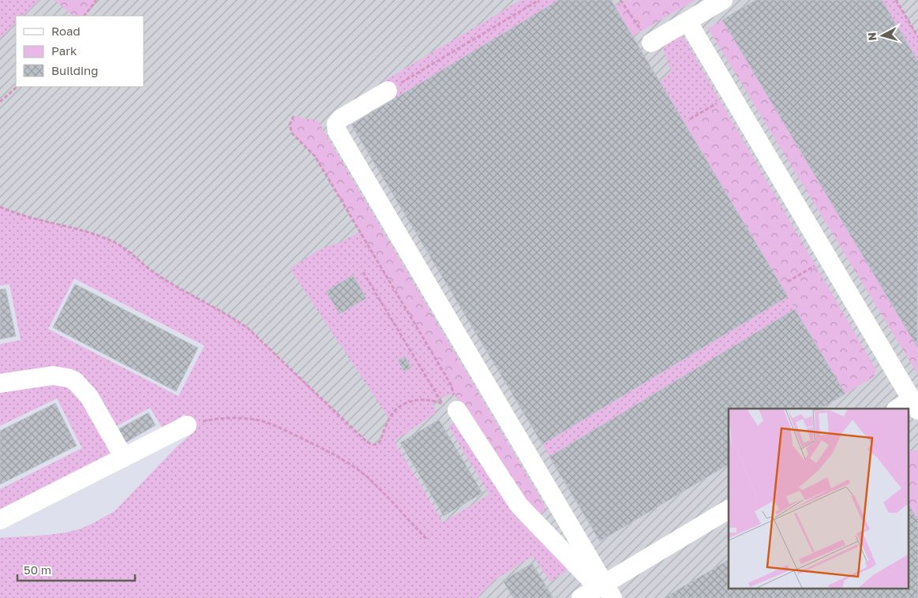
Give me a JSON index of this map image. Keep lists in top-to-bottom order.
{
  "legend": ["Road", "Park", "Building"],
  "scale_bar": "50 m",
  "north": "left"
}
